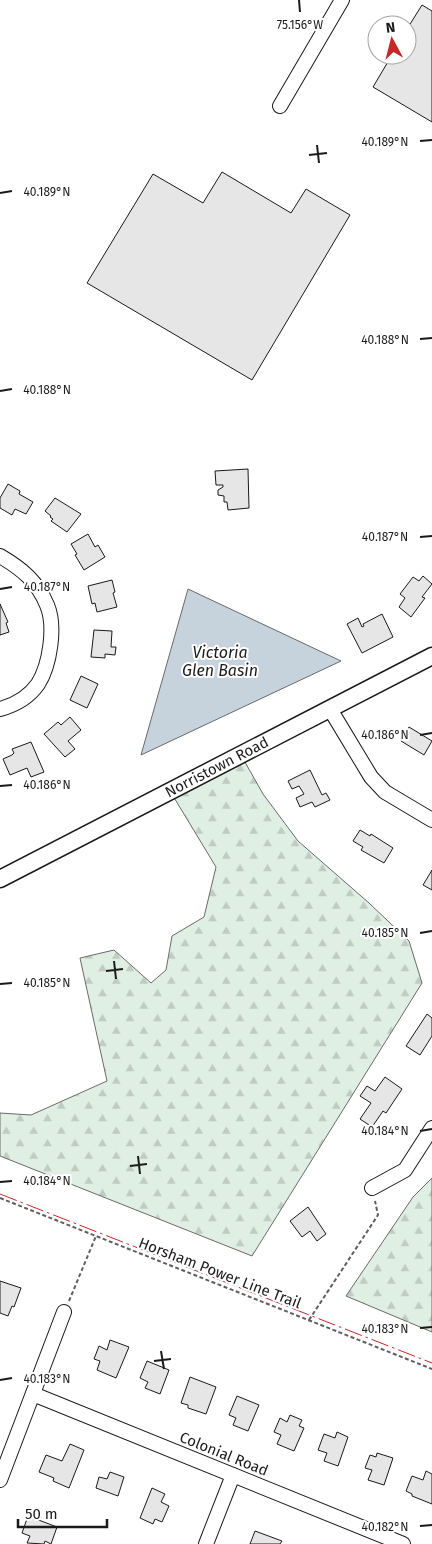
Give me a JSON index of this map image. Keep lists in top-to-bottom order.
{
  "streets": {
    "main road": ["Norristown Road"],
    "street": ["Colonial Road"],
    "path": ["Horsham Power Line Trail"]
  },
  "water": ["Victoria Glen Basin"],
  "scale_bar": "50 m",
  "north": "top",
  "coordinates": [
    "75.156°W",
    "40.189°N",
    "40.188°N",
    "40.187°N",
    "40.186°N",
    "40.185°N",
    "40.184°N",
    "40.183°N",
    "40.182°N"
  ]
}
